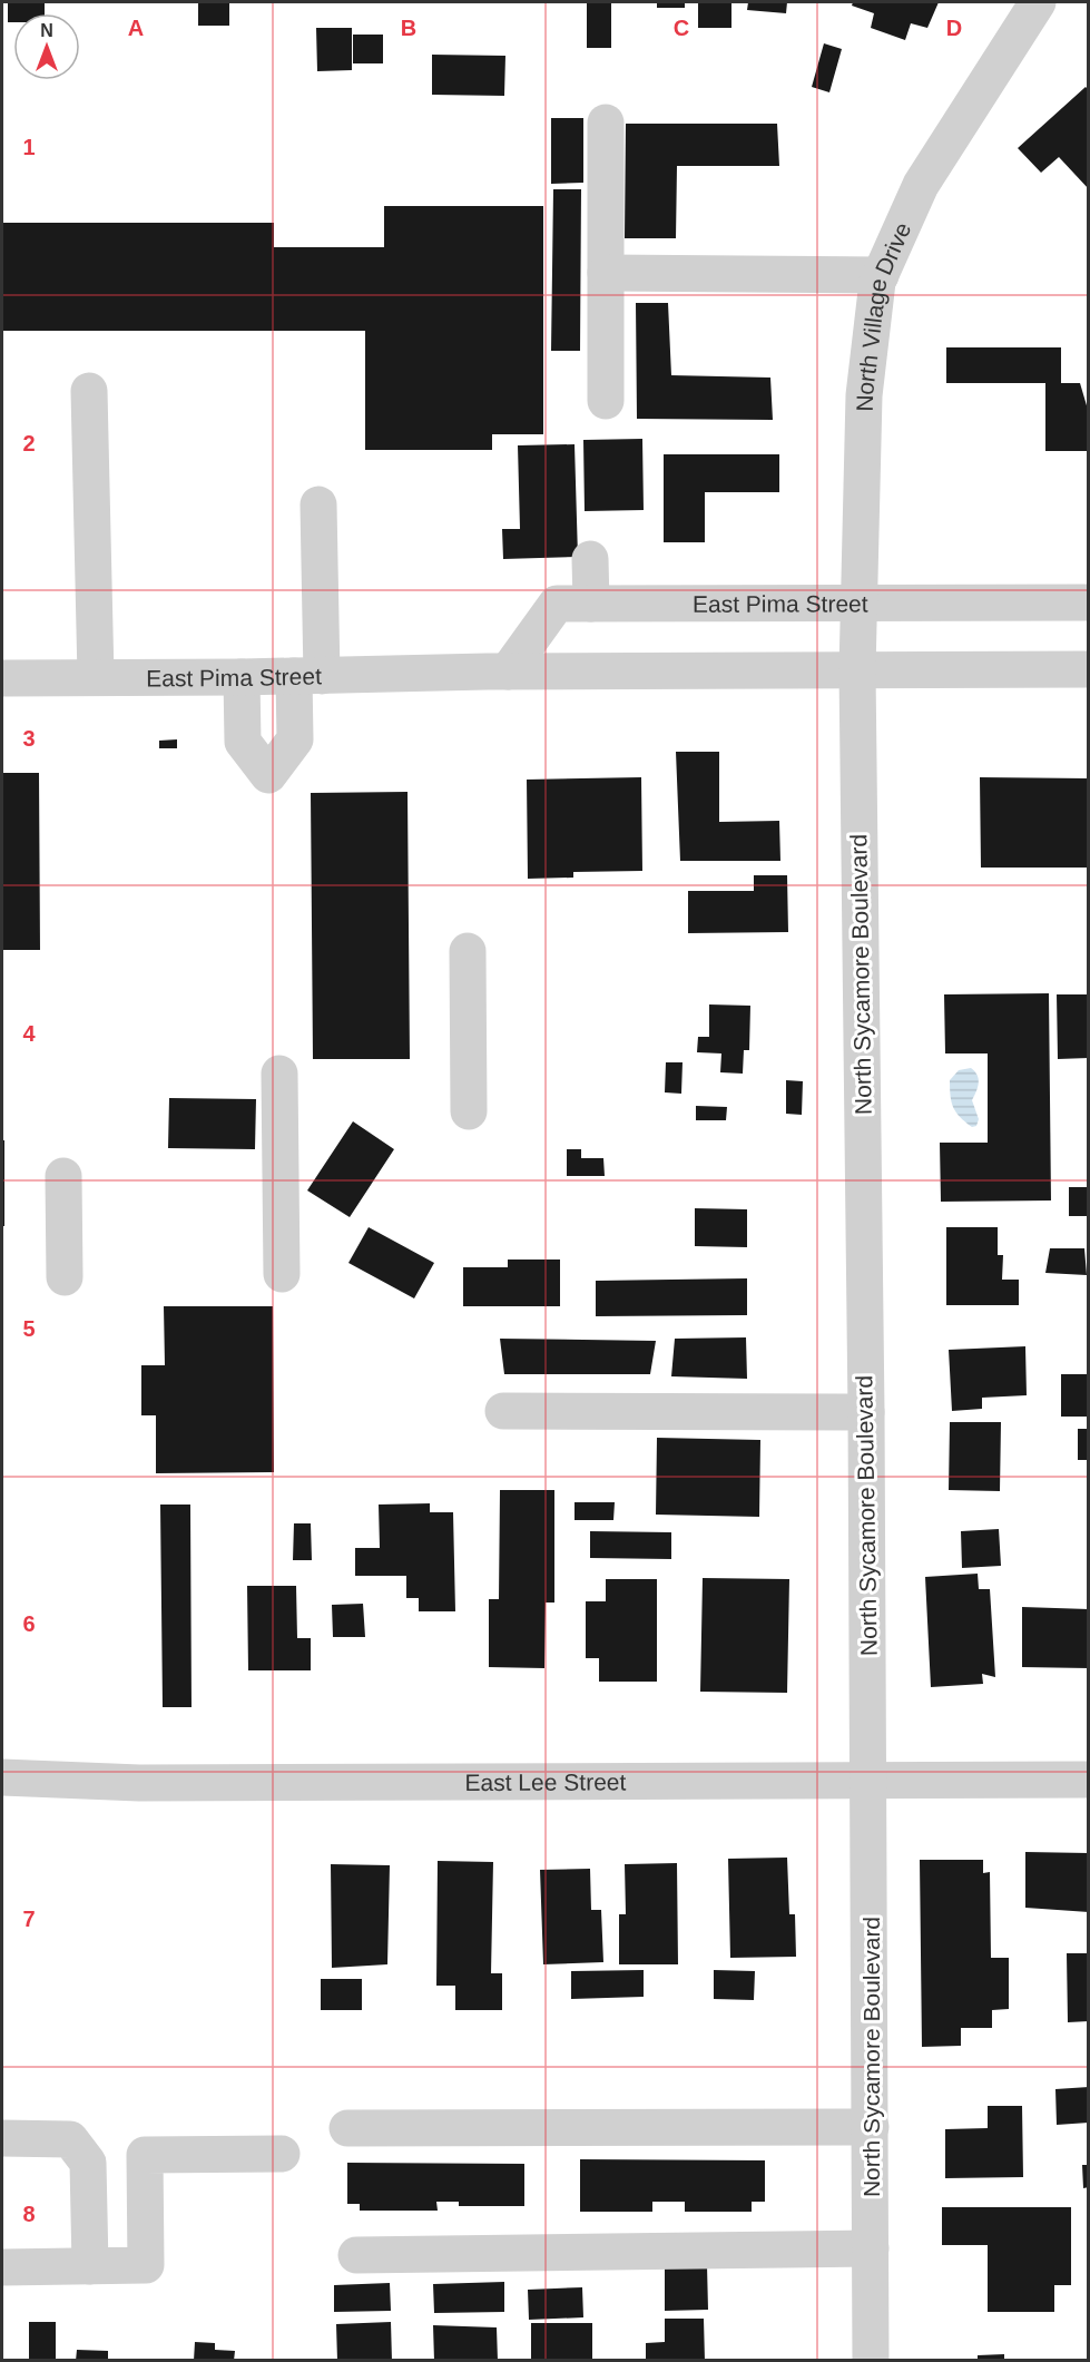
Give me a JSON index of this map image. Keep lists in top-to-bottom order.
{
  "streets": {
    "street": [
      "North Village Drive",
      "East Pima Street",
      "North Sycamore Boulevard",
      "East Lee Street"
    ]
  },
  "crossings": [
    ["North Village Drive", "East Pima Street"],
    ["North Village Drive", "North Sycamore Boulevard"],
    ["East Pima Street", "North Sycamore Boulevard"],
    ["North Sycamore Boulevard", "East Lee Street"]
  ],
  "north": "top",
  "grid": {
    "columns": [
      "A",
      "B",
      "C",
      "D"
    ],
    "rows": [
      "1",
      "2",
      "3",
      "4",
      "5",
      "6",
      "7",
      "8"
    ]
  }
}
